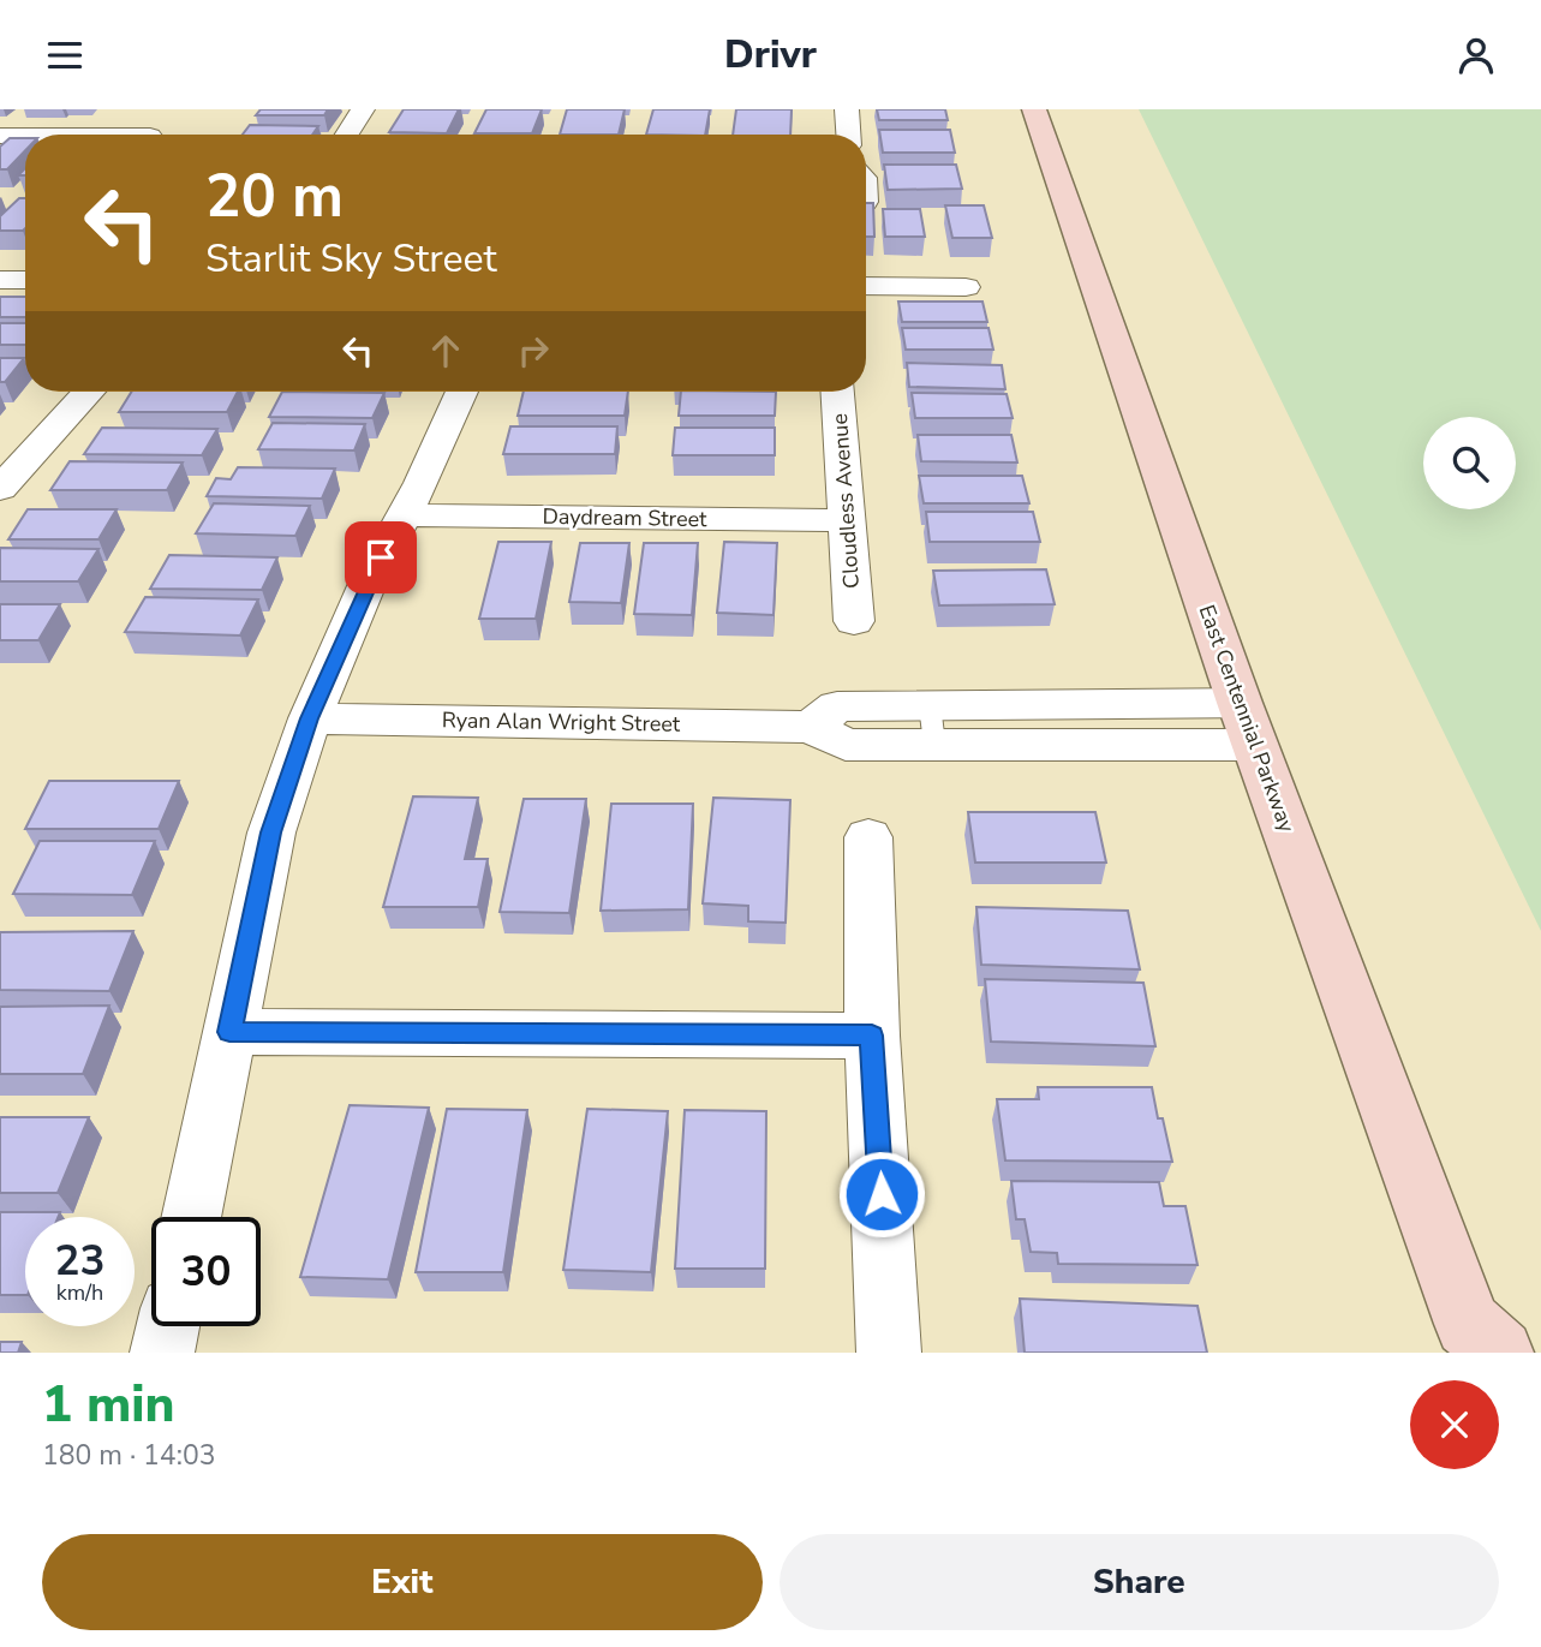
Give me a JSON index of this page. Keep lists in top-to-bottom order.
{
  "streets": {
    "main road": ["East Centennial Parkway"],
    "street": ["Cloudless Avenue", "Daydream Street", "Ryan Alan Wright Street"]
  },
  "crossings": [
    ["Cloudless Avenue", "Daydream Street"],
    ["East Centennial Parkway", "Ryan Alan Wright Street"]
  ],
  "page": {
    "header": "Drivr",
    "turn": ["20 m", "Starlit Sky Street"],
    "speed": "23 km/h",
    "limit": "30",
    "heading": ["1 min", "180 m · 14:03"],
    "buttons": ["Exit", "Share"]
  }
}
